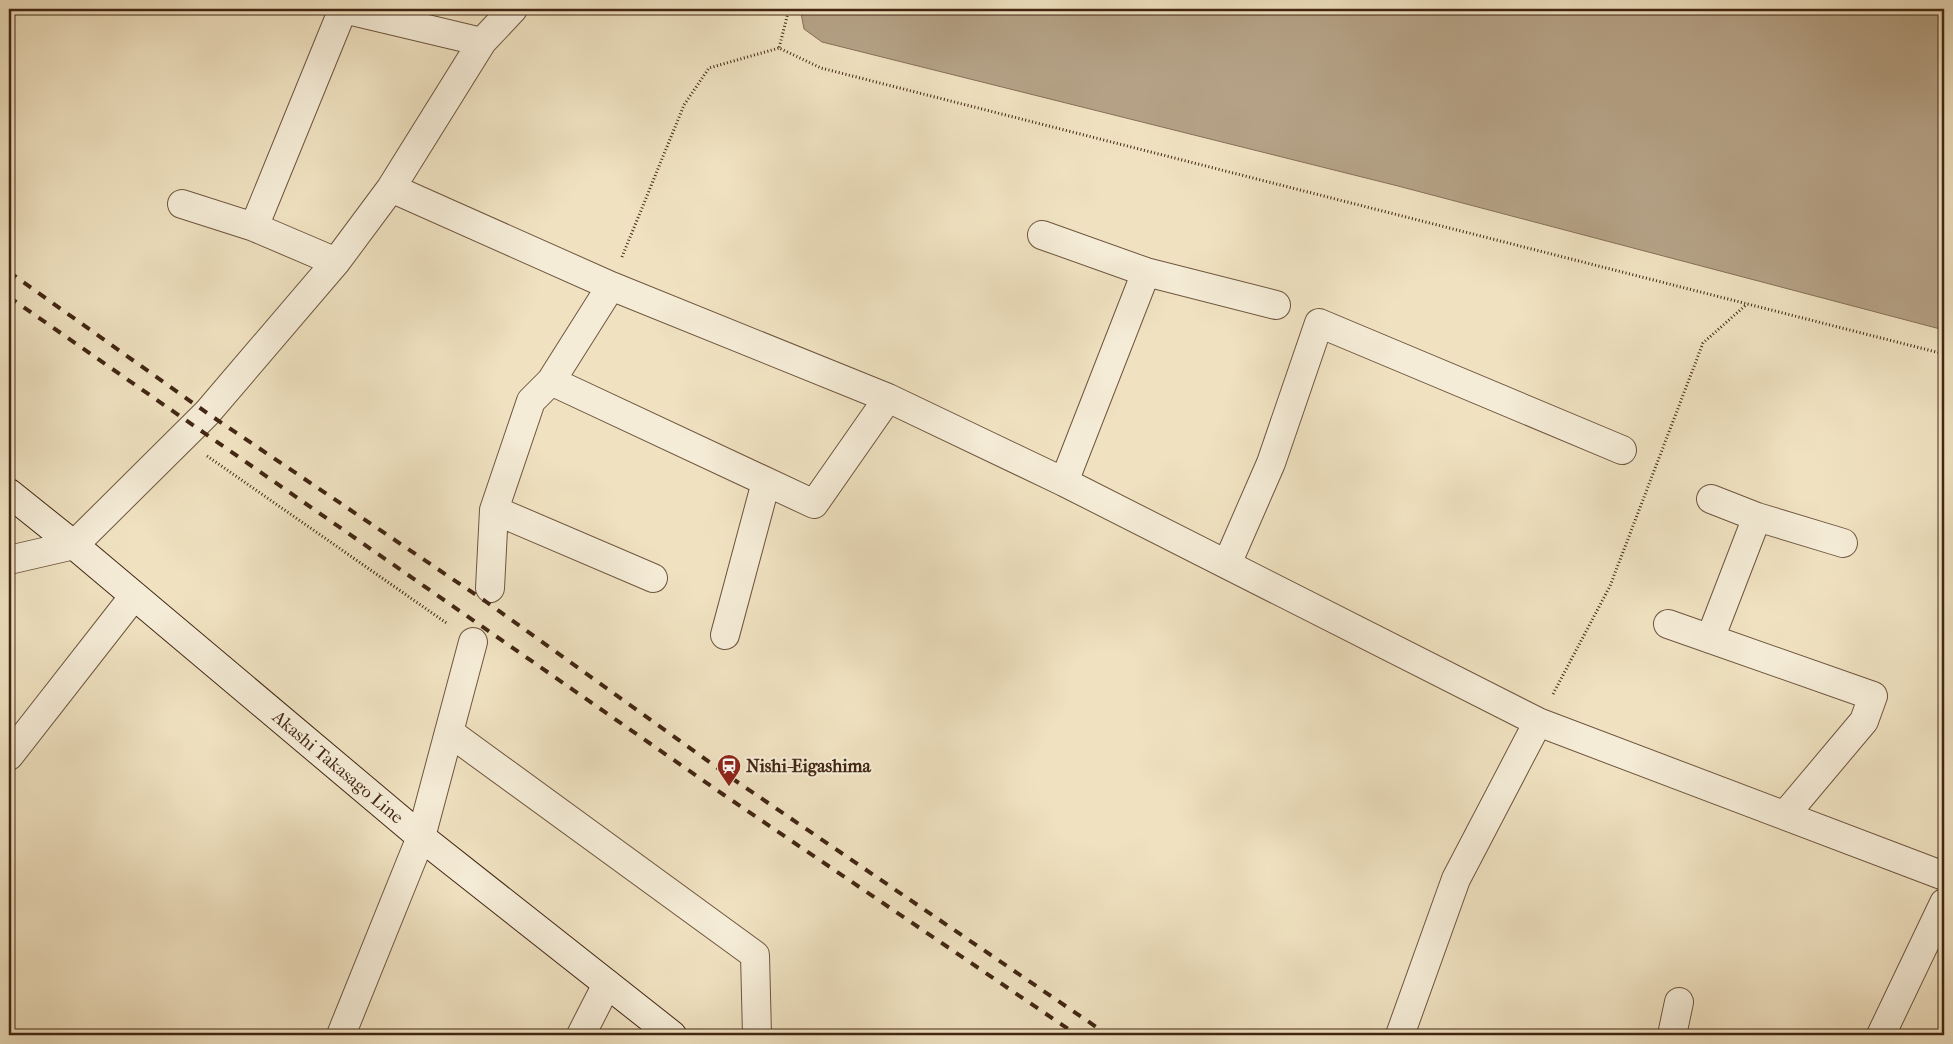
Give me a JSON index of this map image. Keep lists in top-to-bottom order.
{
  "streets": {
    "street": ["Akashi Takasago Line"]
  },
  "places": {
    "station": ["Nishi-Eigashima"]
  }
}
